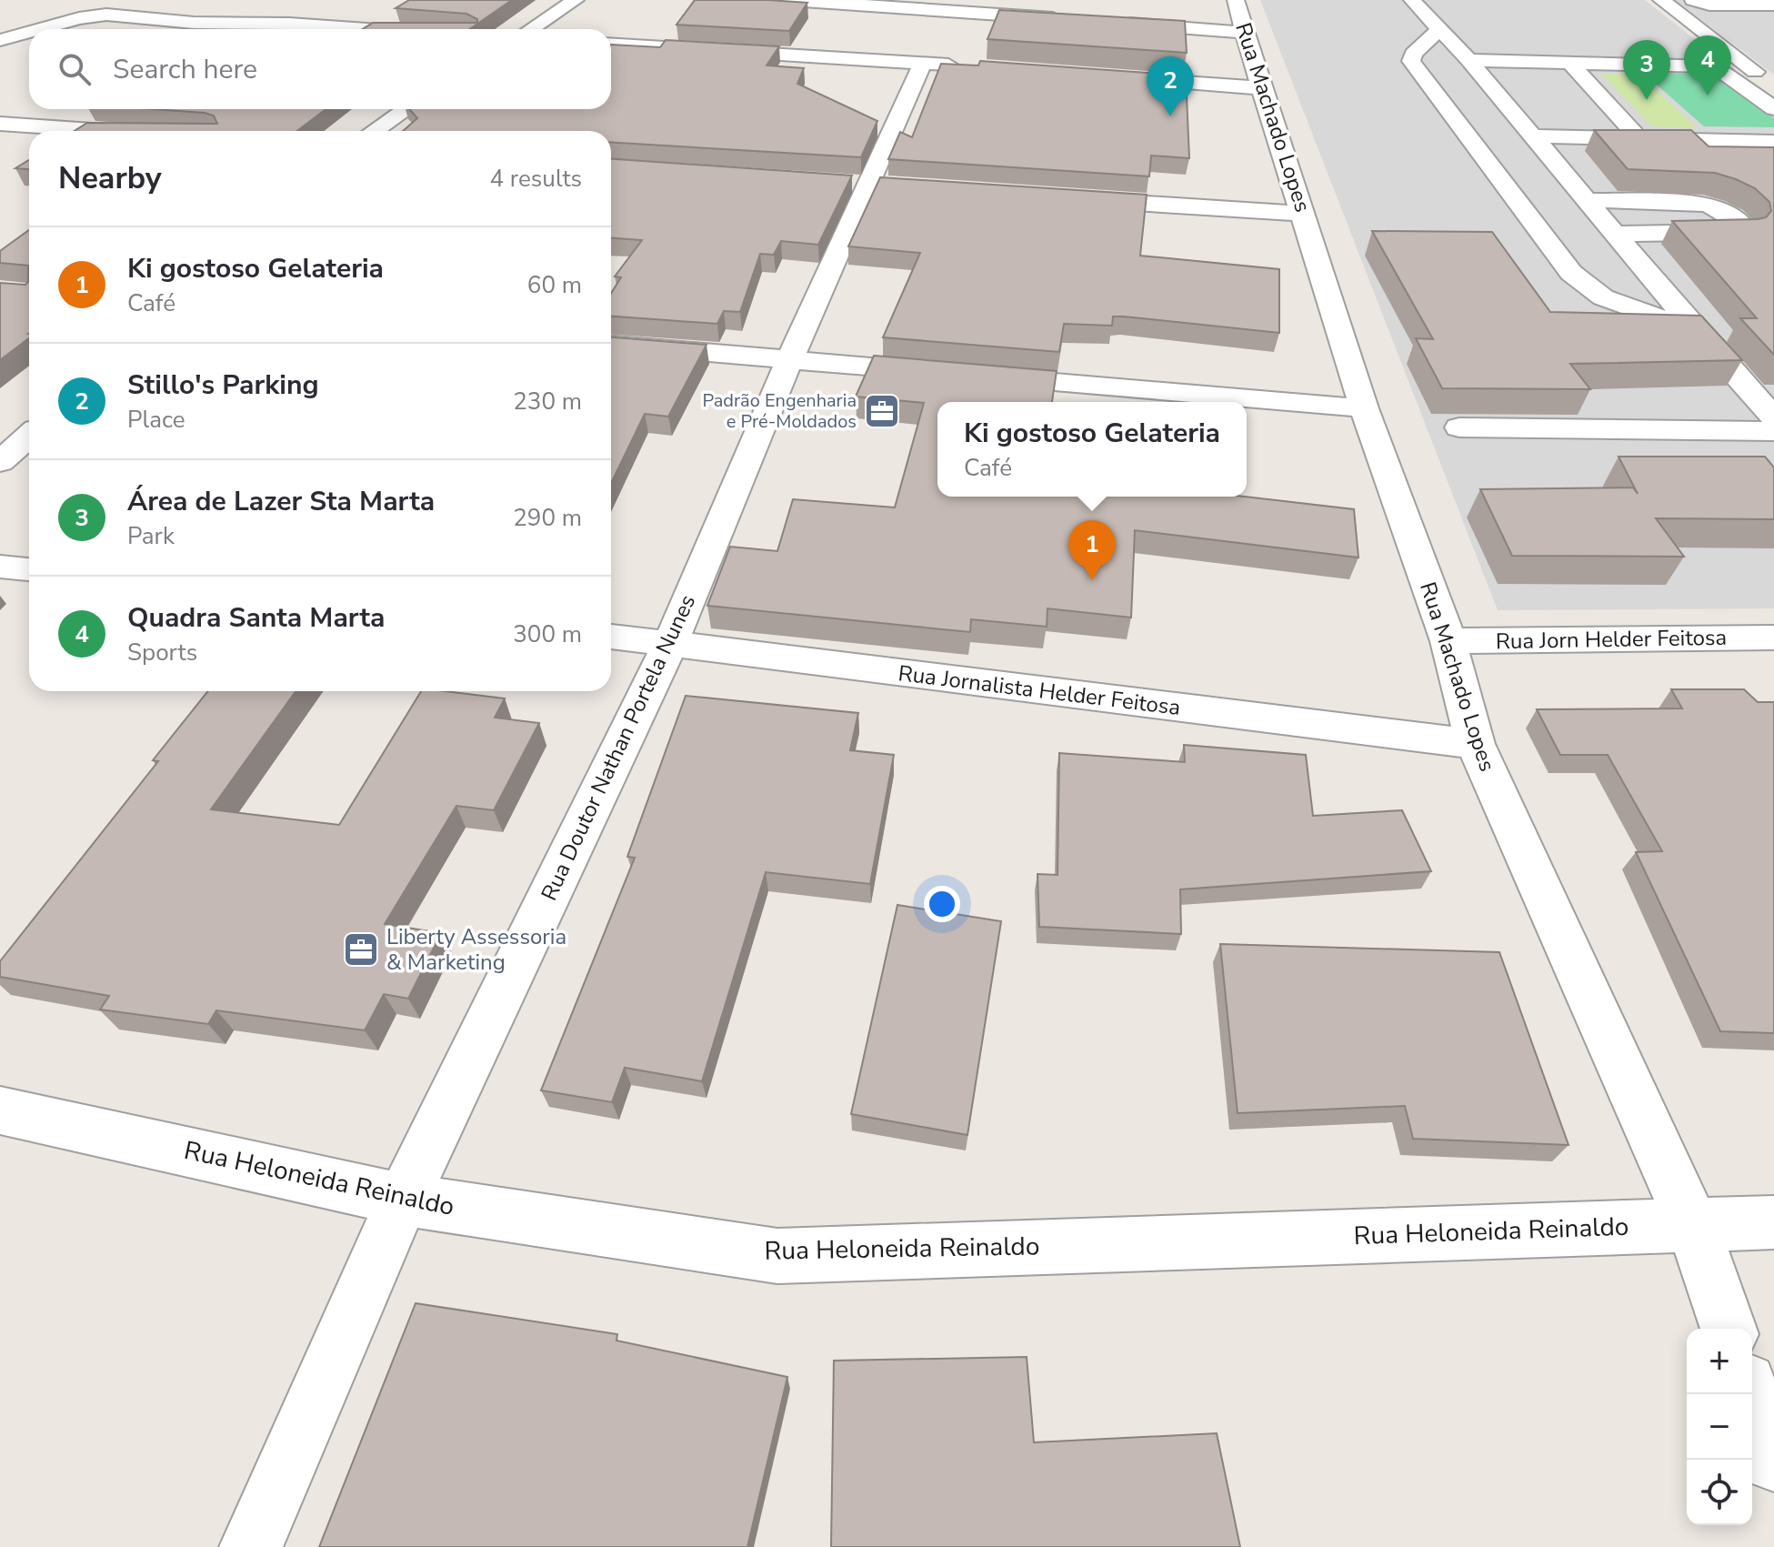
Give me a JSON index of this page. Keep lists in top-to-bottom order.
{
  "streets": {
    "street": [
      "Rua Machado Lopes",
      "Rua Jorn Helder Feitosa",
      "Rua Jornalista Helder Feitosa",
      "Rua Doutor Nathan Portela Nunes",
      "Rua Heloneida Reinaldo"
    ]
  },
  "crossings": [
    ["Rua Machado Lopes", "Rua Jorn Helder Feitosa"],
    ["Rua Machado Lopes", "Rua Jornalista Helder Feitosa"],
    ["Rua Machado Lopes", "Rua Heloneida Reinaldo"],
    ["Rua Jornalista Helder Feitosa", "Rua Doutor Nathan Portela Nunes"],
    ["Rua Doutor Nathan Portela Nunes", "Rua Heloneida Reinaldo"]
  ],
  "places": {
    "office": ["Padrão Engenharia e Pré-Moldados", "Liberty Assessoria & Marketing"]
  },
  "page": {
    "search": "Search here",
    "pins": [
      "4",
      "3",
      "2",
      "1"
    ],
    "heading": ["Nearby", "4 results"],
    "list": [
      {
        "mark": "1",
        "name": "Ki gostoso Gelateria",
        "note": "Café",
        "value": "60 m"
      },
      {
        "mark": "2",
        "name": "Stillo's Parking",
        "note": "Place",
        "value": "230 m"
      },
      {
        "mark": "3",
        "name": "Área de Lazer Sta Marta",
        "note": "Park",
        "value": "290 m"
      },
      {
        "mark": "4",
        "name": "Quadra Santa Marta",
        "note": "Sports",
        "value": "300 m"
      }
    ],
    "popup": ["Ki gostoso Gelateria", "Café"],
    "map_buttons": ["+", "−"]
  }
}
